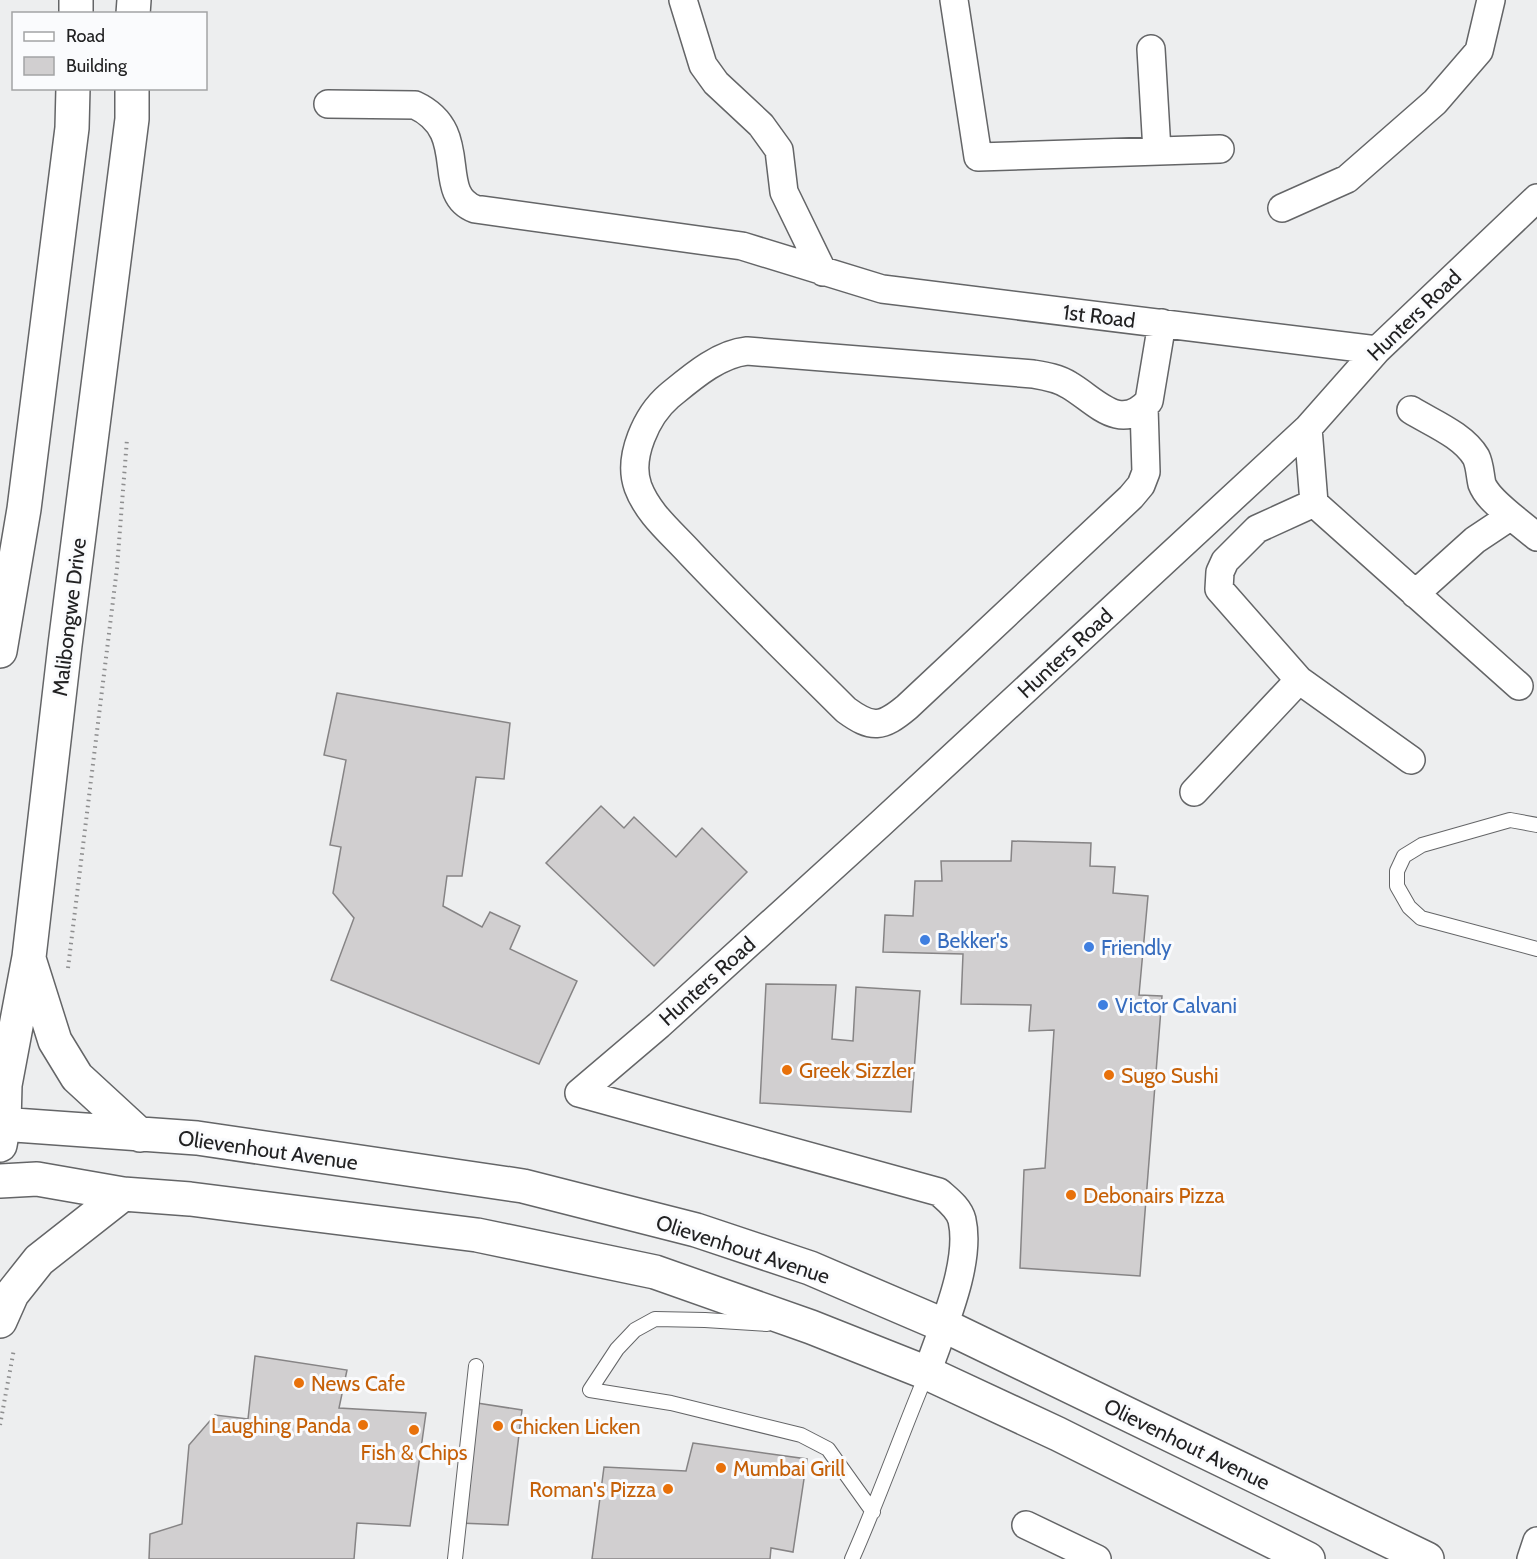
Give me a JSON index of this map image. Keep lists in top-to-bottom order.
{
  "streets": {
    "street": [
      "Hunters Road",
      "1st Road",
      "Malibongwe Drive",
      "Olievenhout Avenue"
    ]
  },
  "crossings": [
    ["Hunters Road", "1st Road"],
    ["Hunters Road", "Olievenhout Avenue"],
    ["Malibongwe Drive", "Olievenhout Avenue"]
  ],
  "places": [
    "Bekker's",
    "Friendly",
    "Victor Calvani",
    "Greek Sizzler",
    "Sugo Sushi",
    "Debonairs Pizza",
    "News Cafe",
    "Laughing Panda",
    "Chicken Licken",
    "Fish & Chips",
    "Mumbai Grill",
    "Roman's Pizza"
  ],
  "legend": ["Road", "Building"]
}
